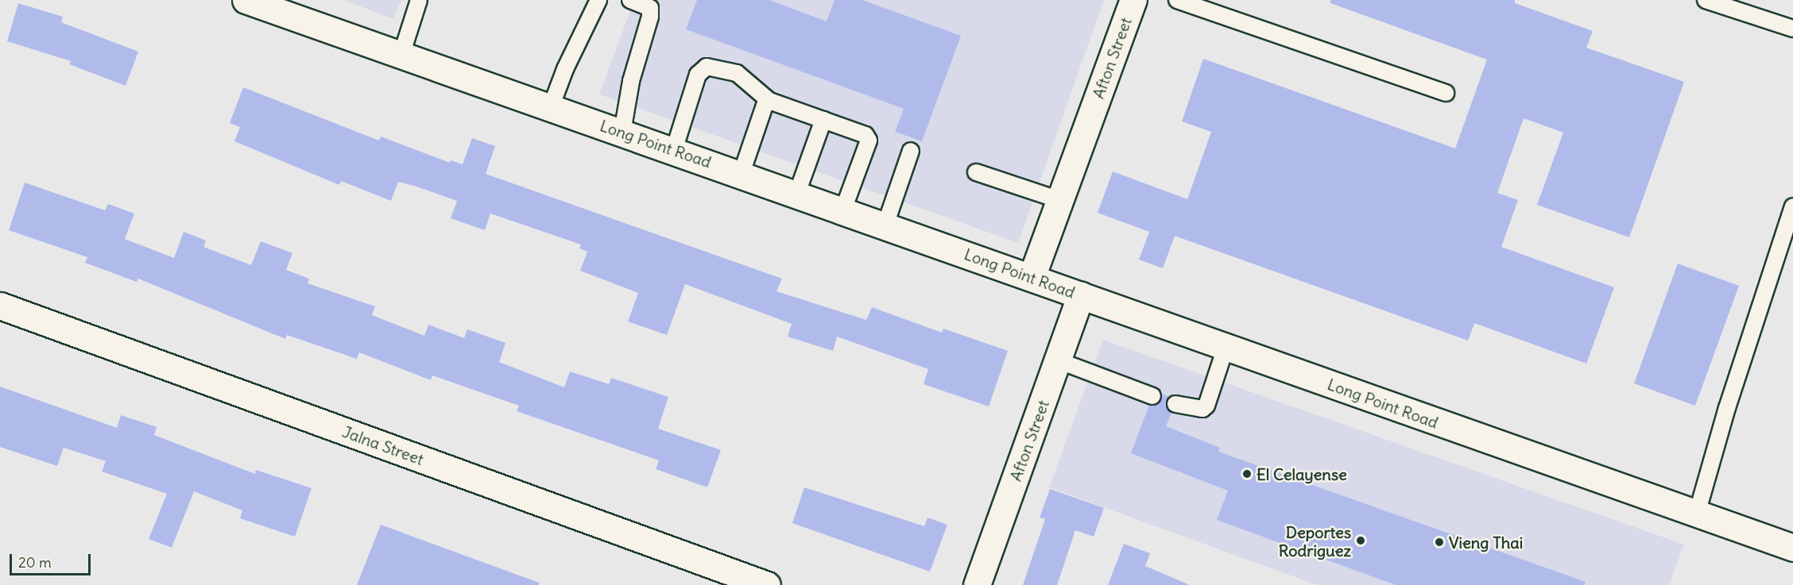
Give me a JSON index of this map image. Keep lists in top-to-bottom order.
{
  "streets": {
    "main road": ["Afton Street", "Long Point Road", "Jalna Street"]
  },
  "crossings": [
    ["Afton Street", "Long Point Road"]
  ],
  "places": ["El Celayense", "Deportes Rodriguez", "Vieng Thai"],
  "scale_bar": "20 m"
}
